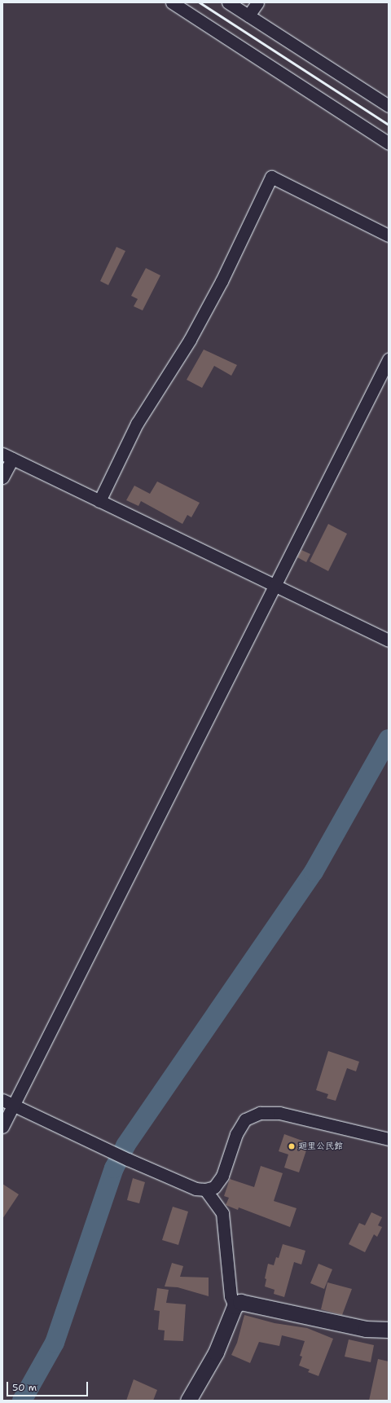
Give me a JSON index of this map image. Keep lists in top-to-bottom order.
{
  "places": ["廻里公民館"],
  "scale_bar": "50 m"
}
